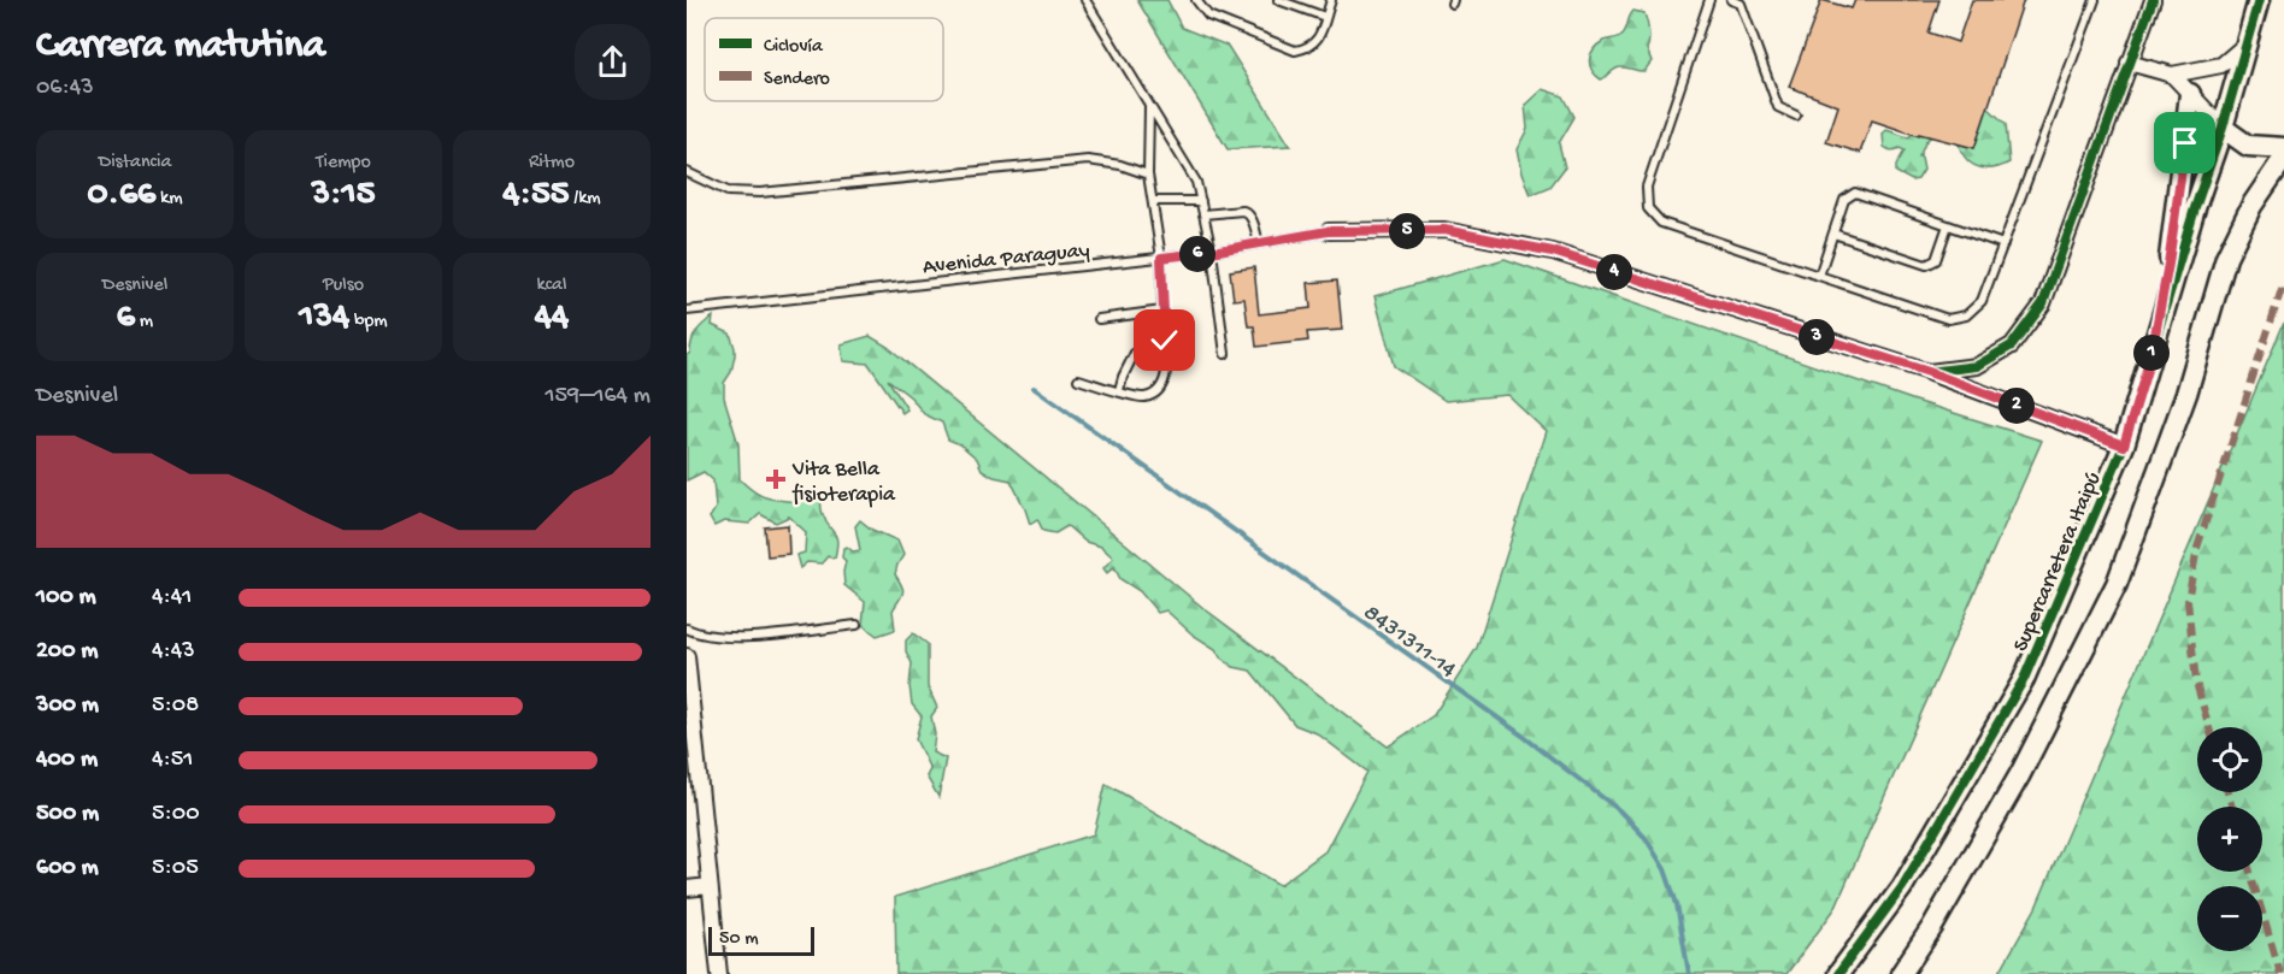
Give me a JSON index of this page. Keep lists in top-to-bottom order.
{
  "streets": {
    "street": ["Supercarretera Itaipú"],
    "lane": ["Avenida Paraguay"]
  },
  "water": ["8431311-14"],
  "places": {
    "health": ["Vita Bella fisioterapia"]
  },
  "legend": ["Ciclovía", "Sendero"],
  "scale_bar": "50 m",
  "page": {
    "heading": ["Carrera matutina", "06:43"],
    "stats": [
      ["Distancia", "0.66 km"],
      ["Tiempo", "3:15"],
      ["Ritmo", "4:55 /km"],
      ["Desnivel", "6 m"],
      ["Pulso", "134 bpm"],
      ["kcal", "44"]
    ],
    "pins": [
      "5",
      "6",
      "4",
      "3",
      "1",
      "2"
    ],
    "chart": ["Desnivel", "159–164 m"],
    "list": [
      {
        "name": "100 m",
        "note": "4:41"
      },
      {
        "name": "200 m",
        "note": "4:43"
      },
      {
        "name": "300 m",
        "note": "5:08"
      },
      {
        "name": "400 m",
        "note": "4:51"
      },
      {
        "name": "500 m",
        "note": "5:00"
      },
      {
        "name": "600 m",
        "note": "5:05"
      }
    ],
    "map_buttons": ["+", "−"],
    "scale": "50 m"
  }
}
